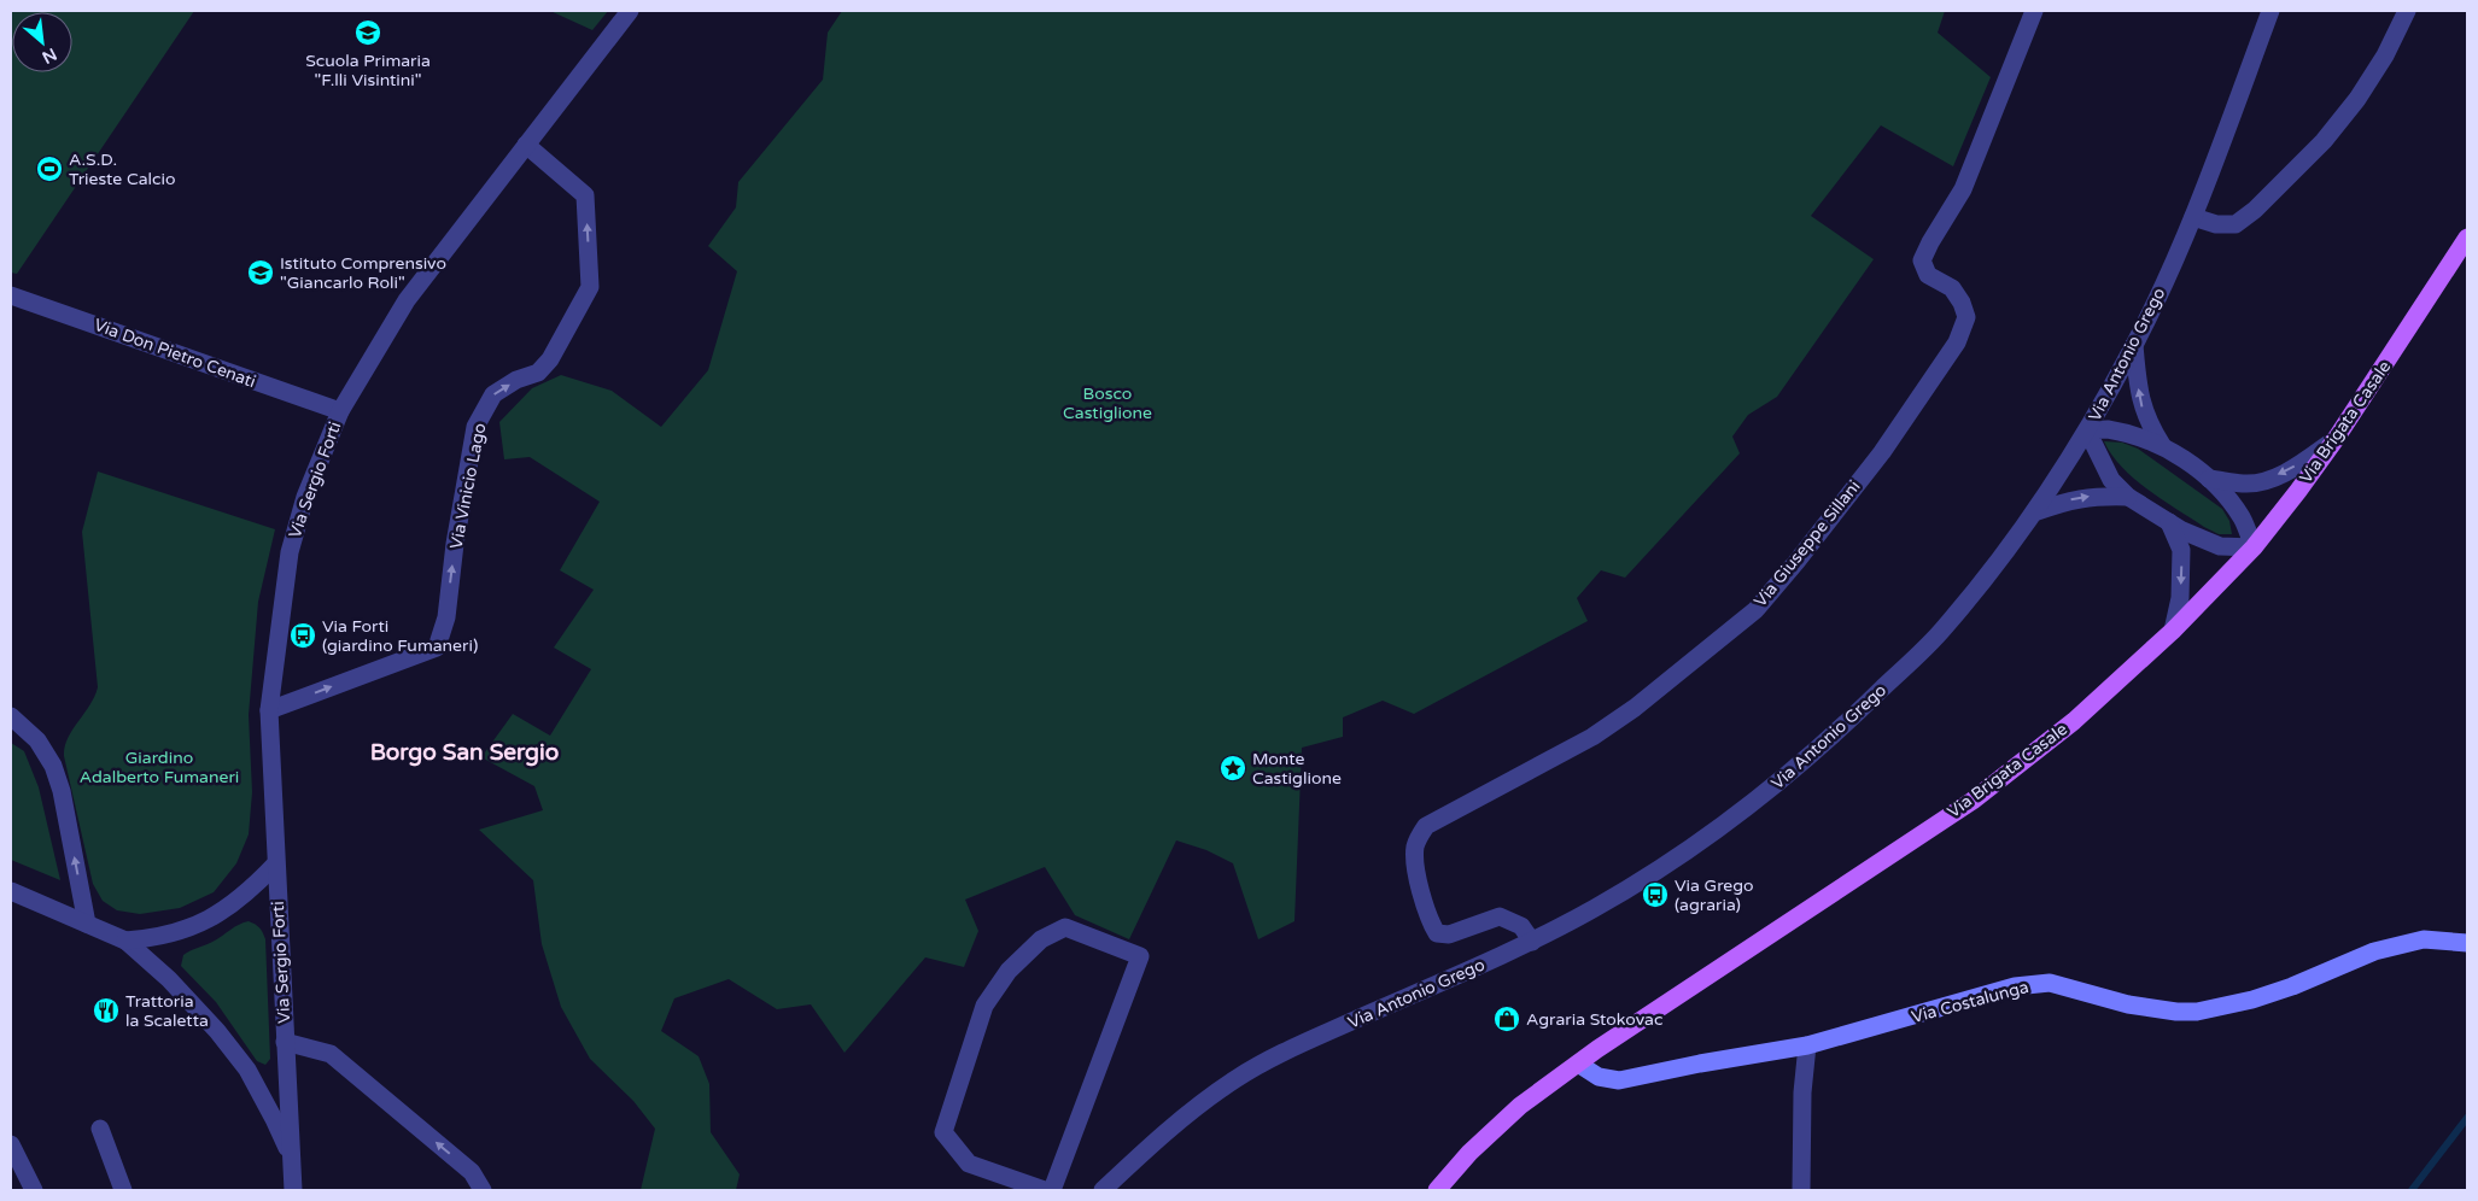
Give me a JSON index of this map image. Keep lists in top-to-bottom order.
{
  "streets": {
    "main road": ["Via Brigata Casale"],
    "street": [
      "Via Don Pietro Cenati",
      "Via Antonio Grego",
      "Via Sergio Forti",
      "Via Vinicio Lago",
      "Via Giuseppe Sillani",
      "Via Costalunga"
    ]
  },
  "crossings": [
    ["Via Don Pietro Cenati", "Via Sergio Forti"],
    ["Via Antonio Grego", "Via Giuseppe Sillani"],
    ["Via Brigata Casale", "Via Costalunga"],
    ["Via Sergio Forti", "Via Vinicio Lago"]
  ],
  "one_way": ["Via Vinicio Lago"],
  "districts": ["Borgo San Sergio"],
  "parks": ["Bosco Castiglione", "Giardino Adalberto Fumaneri"],
  "places": {
    "school or university": ["Scuola Primaria \"F.lli Visintini\"", "Istituto Comprensivo \"Giancarlo Roli\""],
    "sports": ["A.S.D. Trieste Calcio"],
    "bus stop": ["Via Forti (giardino Fumaneri)", "Via Grego (agraria)"],
    "place": ["Monte Castiglione"],
    "restaurant": ["Trattoria la Scaletta"],
    "shop": ["Agraria Stokovac"]
  },
  "north": "bottom right"
}
